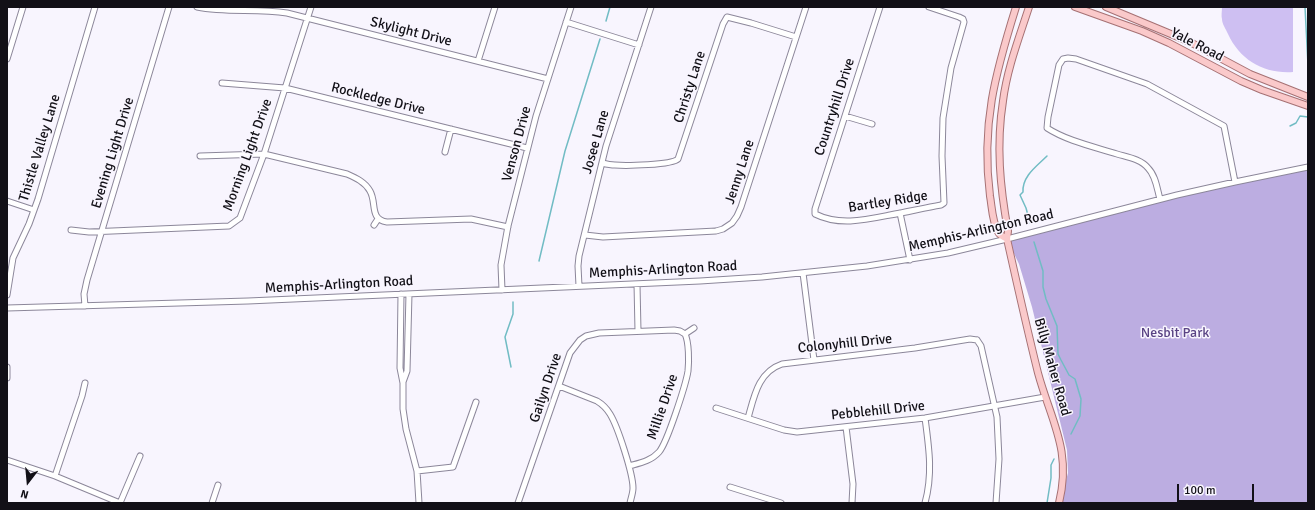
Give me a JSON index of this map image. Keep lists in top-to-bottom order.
{
  "streets": {
    "main road": ["Yale Road", "Billy Maher Road"],
    "street": [
      "Skylight Drive",
      "Christy Lane",
      "Rockledge Drive",
      "Countryhill Drive",
      "Josee Lane",
      "Venson Drive",
      "Thistle Valley Lane",
      "Evening Light Drive",
      "Morning Light Drive",
      "Jenny Lane",
      "Bartley Ridge",
      "Memphis-Arlington Road",
      "Colonyhill Drive",
      "Gailyn Drive",
      "Millie Drive",
      "Pebblehill Drive"
    ]
  },
  "crossings": [
    ["Skylight Drive", "Venson Drive"],
    ["Skylight Drive", "Morning Light Drive"],
    ["Christy Lane", "Josee Lane"],
    ["Christy Lane", "Jenny Lane"],
    ["Rockledge Drive", "Venson Drive"],
    ["Rockledge Drive", "Morning Light Drive"],
    ["Countryhill Drive", "Bartley Ridge"],
    ["Josee Lane", "Jenny Lane"],
    ["Josee Lane", "Memphis-Arlington Road"],
    ["Venson Drive", "Memphis-Arlington Road"],
    ["Evening Light Drive", "Morning Light Drive"],
    ["Evening Light Drive", "Memphis-Arlington Road"],
    ["Memphis-Arlington Road", "Billy Maher Road"],
    ["Colonyhill Drive", "Pebblehill Drive"],
    ["Billy Maher Road", "Pebblehill Drive"],
    ["Gailyn Drive", "Millie Drive"]
  ],
  "parks": ["Nesbit Park"],
  "scale_bar": "100 m",
  "north": "bottom"
}
